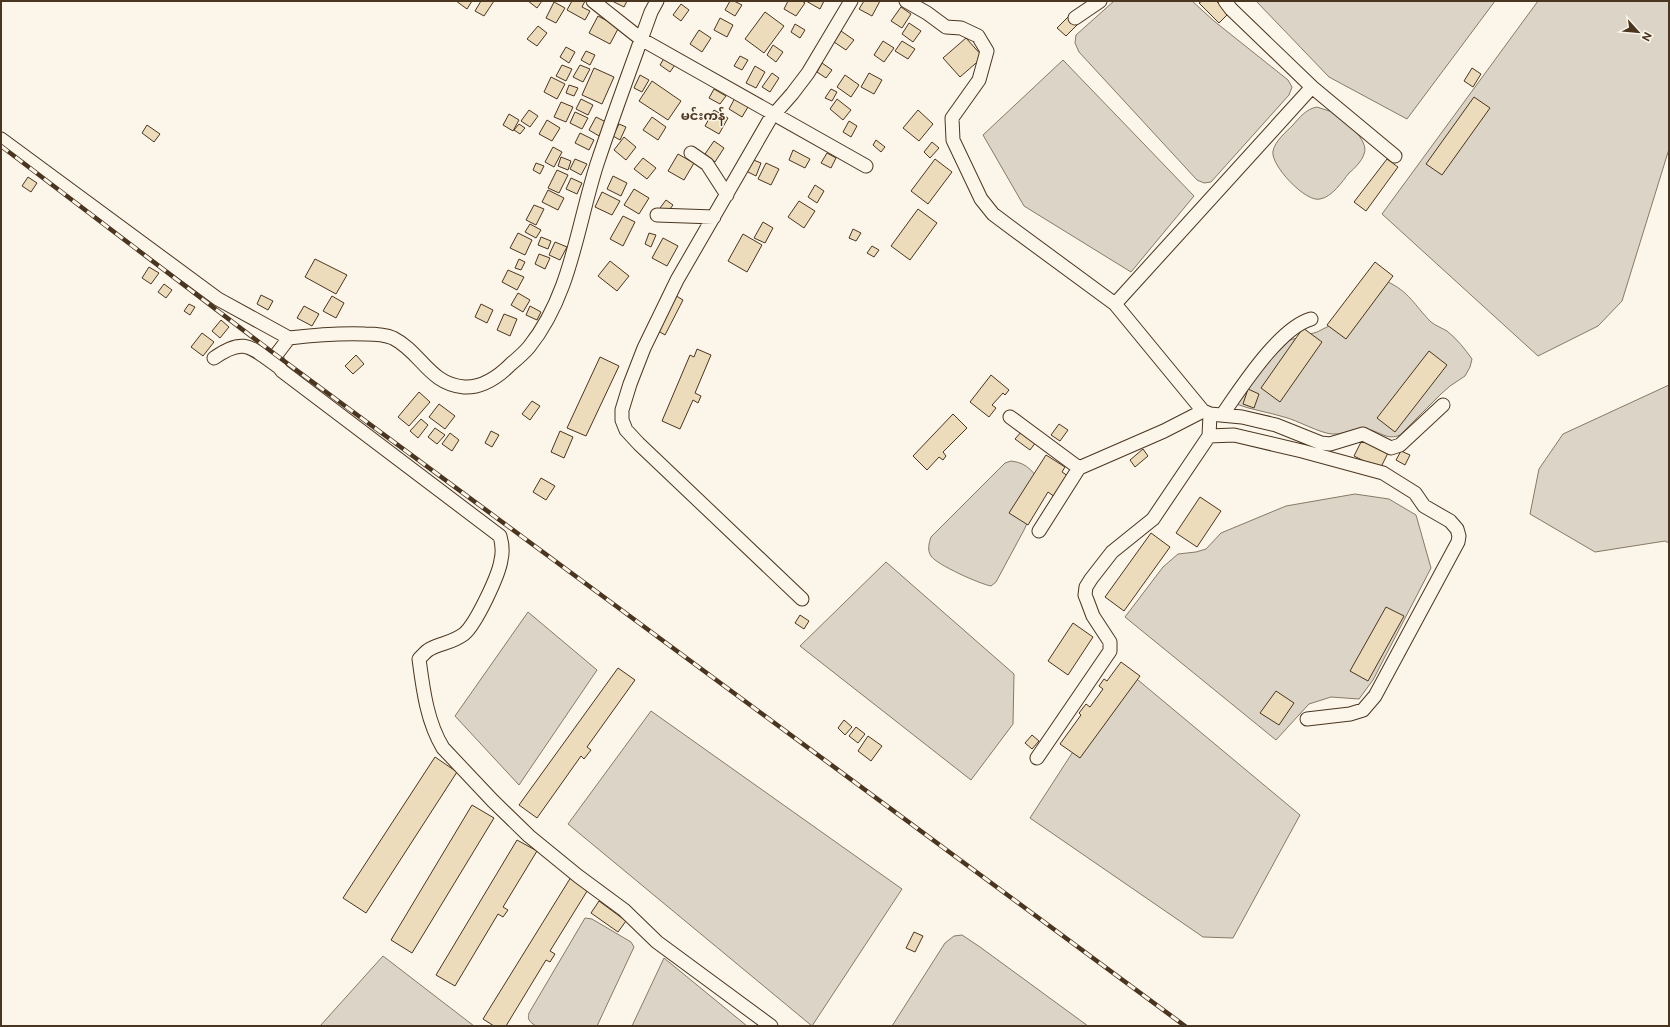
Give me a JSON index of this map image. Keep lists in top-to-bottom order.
{
  "districts": ["မင်းကန်"],
  "north": "bottom right"
}
